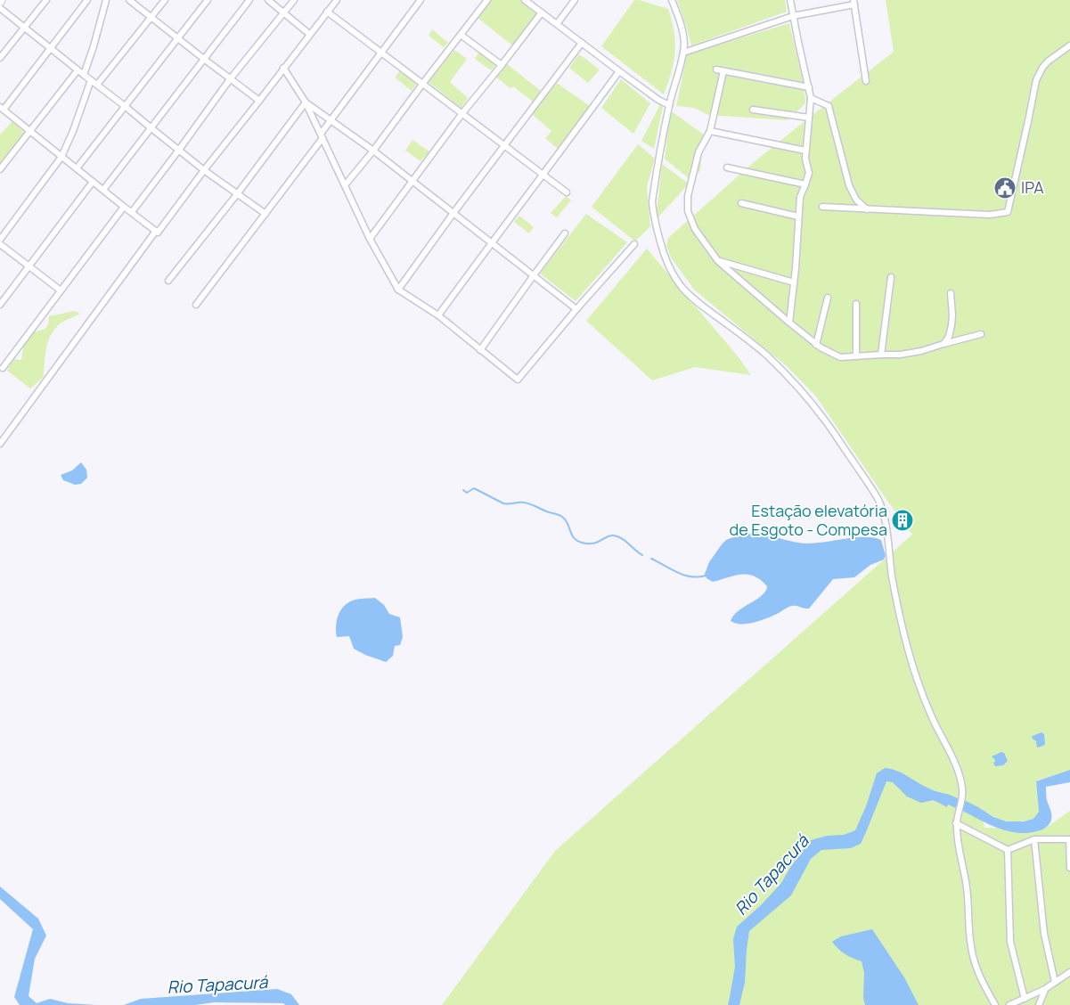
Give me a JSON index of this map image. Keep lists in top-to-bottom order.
{
  "water": ["Rio Tapacurá"],
  "places": {
    "public building": ["IPA"],
    "building": ["Estação elevatória de Esgoto - Compesa"]
  }
}
